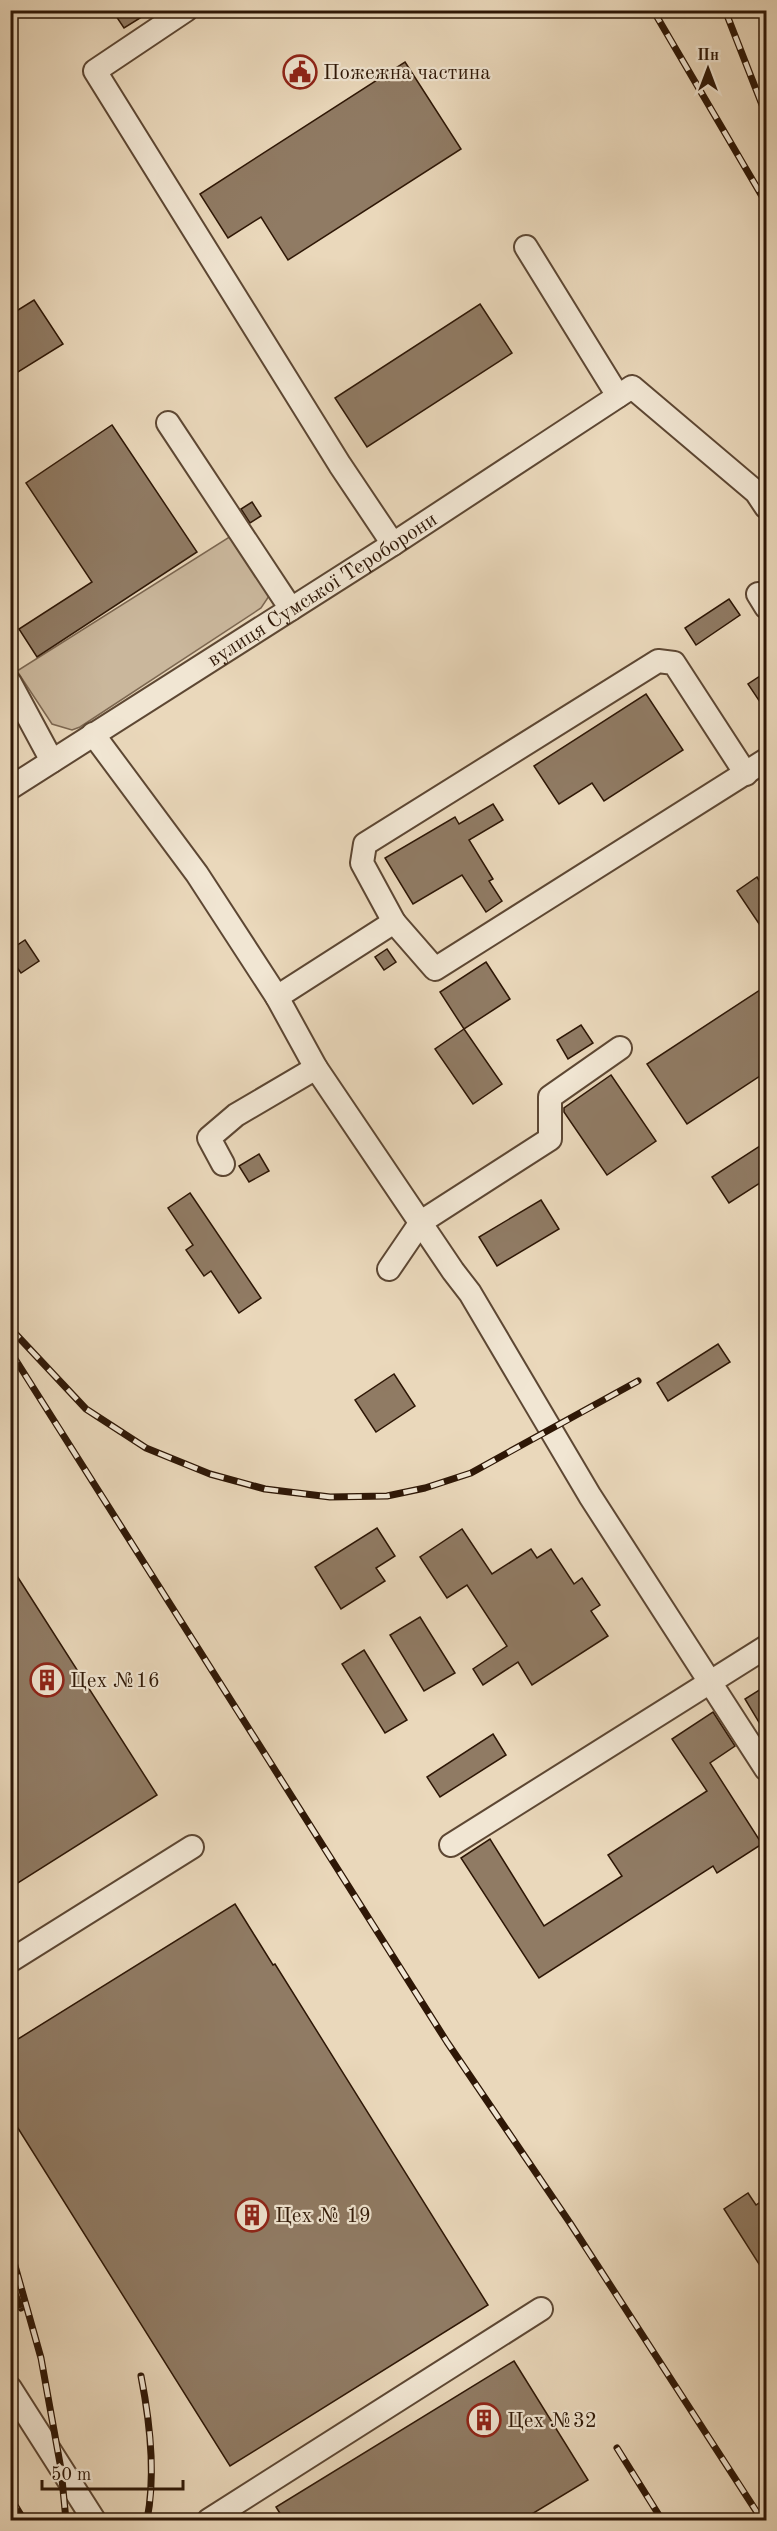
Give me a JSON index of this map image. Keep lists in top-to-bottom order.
{
  "streets": {
    "street": ["вулиця Сумської Тероборони"]
  },
  "places": {
    "public building": ["Пожежна частина"],
    "building": ["Цех №16", "Цех № 19", "Цех №32"]
  },
  "scale_bar": "50 m",
  "north": "top"
}
